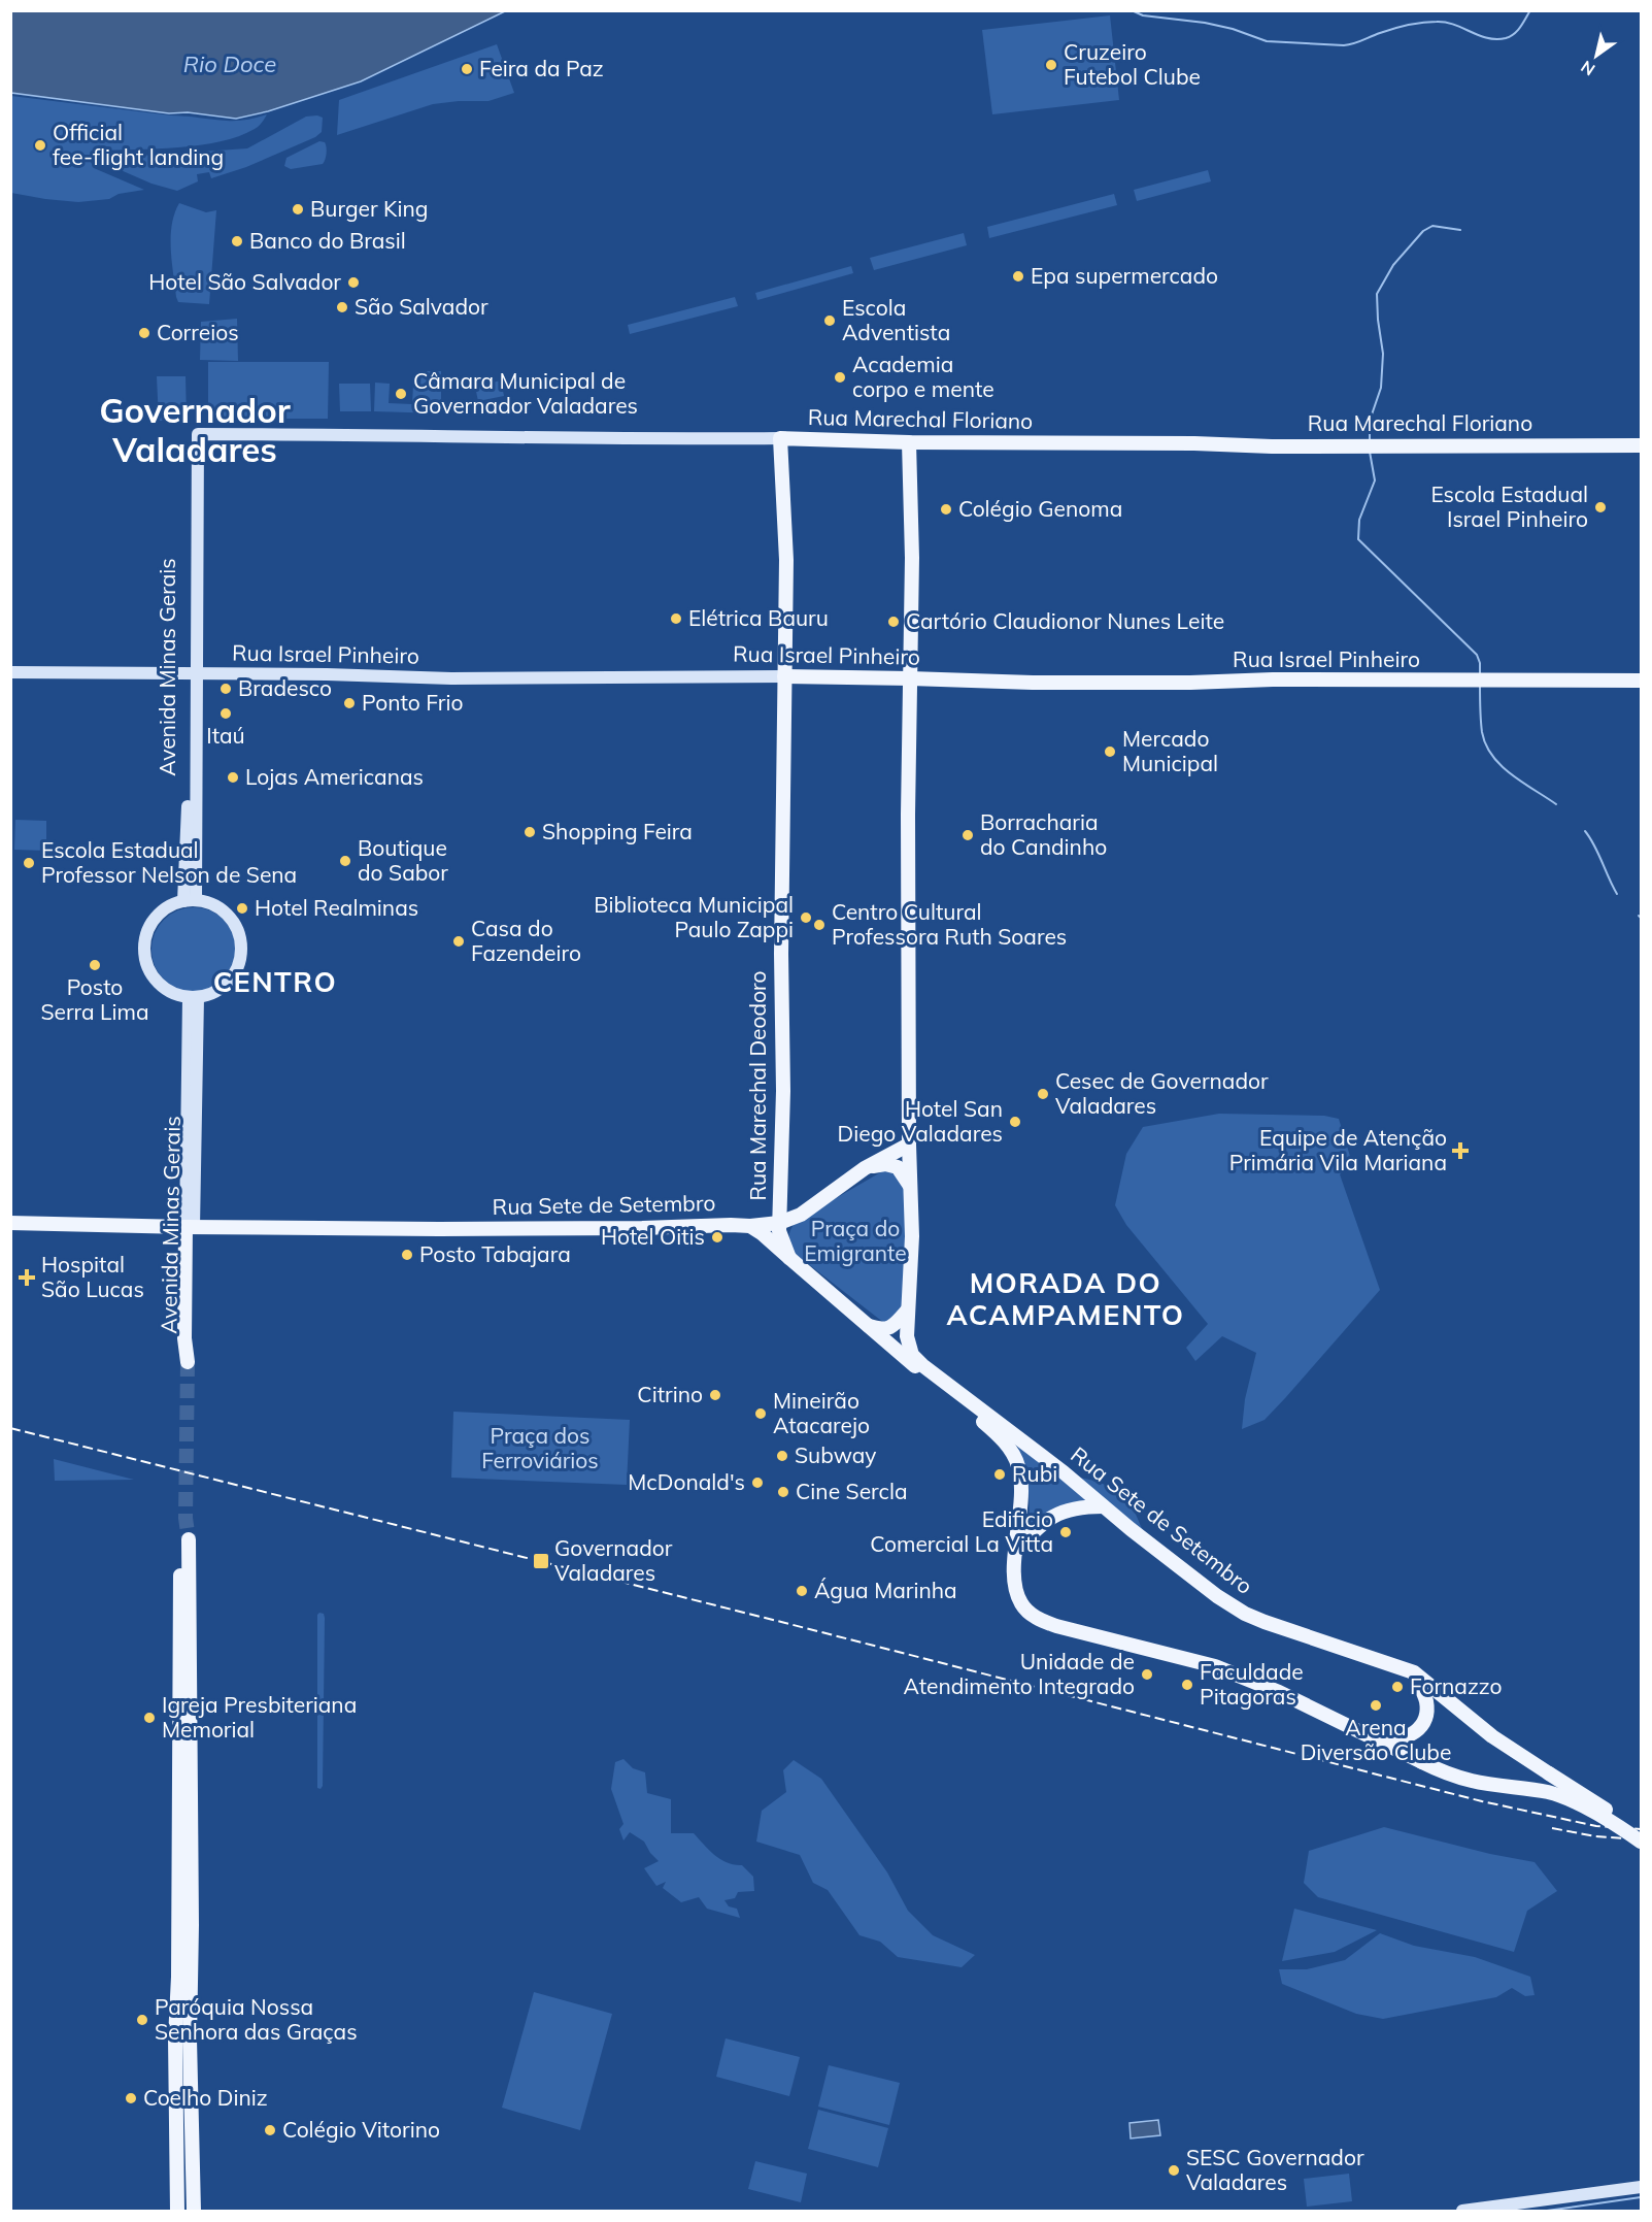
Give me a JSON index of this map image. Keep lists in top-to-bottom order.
{
  "streets": {
    "main road": [
      "Rua Marechal Floriano",
      "Rua Israel Pinheiro",
      "Avenida Minas Gerais",
      "Rua Marechal Deodoro",
      "Rua Sete de Setembro"
    ]
  },
  "crossings": [
    ["Rua Marechal Floriano", "Avenida Minas Gerais"],
    ["Rua Marechal Floriano", "Rua Marechal Deodoro"],
    ["Rua Israel Pinheiro", "Avenida Minas Gerais"],
    ["Rua Israel Pinheiro", "Rua Marechal Deodoro"],
    ["Avenida Minas Gerais", "Rua Sete de Setembro"],
    ["Rua Marechal Deodoro", "Rua Sete de Setembro"]
  ],
  "districts": ["Governador Valadares", "CENTRO", "MORADA DO ACAMPAMENTO"],
  "water": ["Rio Doce"],
  "parks": ["Praça do Emigrante", "Praça dos Ferroviários"],
  "places": {
    "other": [
      "Cruzeiro Futebol Clube",
      "Feira da Paz",
      "Official fee-flight landing",
      "Burger King",
      "Banco do Brasil",
      "Epa supermercado",
      "Hotel São Salvador",
      "São Salvador",
      "Escola Adventista",
      "Correios",
      "Academia corpo e mente",
      "Câmara Municipal de Governador Valadares",
      "Escola Estadual Israel Pinheiro",
      "Colégio Genoma",
      "Elétrica Bauru",
      "Cartório Claudionor Nunes Leite",
      "Bradesco",
      "Ponto Frio",
      "Itaú",
      "Mercado Municipal",
      "Lojas Americanas",
      "Shopping Feira",
      "Borracharia do Candinho",
      "Boutique do Sabor",
      "Escola Estadual Professor Nelson de Sena",
      "Hotel Realminas",
      "Biblioteca Municipal Paulo Zappi",
      "Centro Cultural Professora Ruth Soares",
      "Casa do Fazendeiro",
      "Posto Serra Lima",
      "Cesec de Governador Valadares",
      "Hotel San Diego Valadares",
      "Hotel Oitis",
      "Posto Tabajara",
      "Citrino",
      "Mineirão Atacarejo",
      "Subway",
      "Rubi",
      "McDonald's",
      "Cine Sercla",
      "Edificio Comercial La Vitta",
      "Água Marinha",
      "Unidade de Atendimento Integrado",
      "Faculdade Pitagoras",
      "Fornazzo",
      "Arena Diversão Clube",
      "Igreja Presbiteriana Memorial",
      "Paróquia Nossa Senhora das Graças",
      "Coelho Diniz",
      "Colégio Vitorino",
      "SESC Governador Valadares"
    ],
    "health": ["Equipe de Atenção Primária Vila Mariana", "Hospital São Lucas"],
    "transit": ["Governador Valadares"]
  },
  "north": "bottom left"
}
